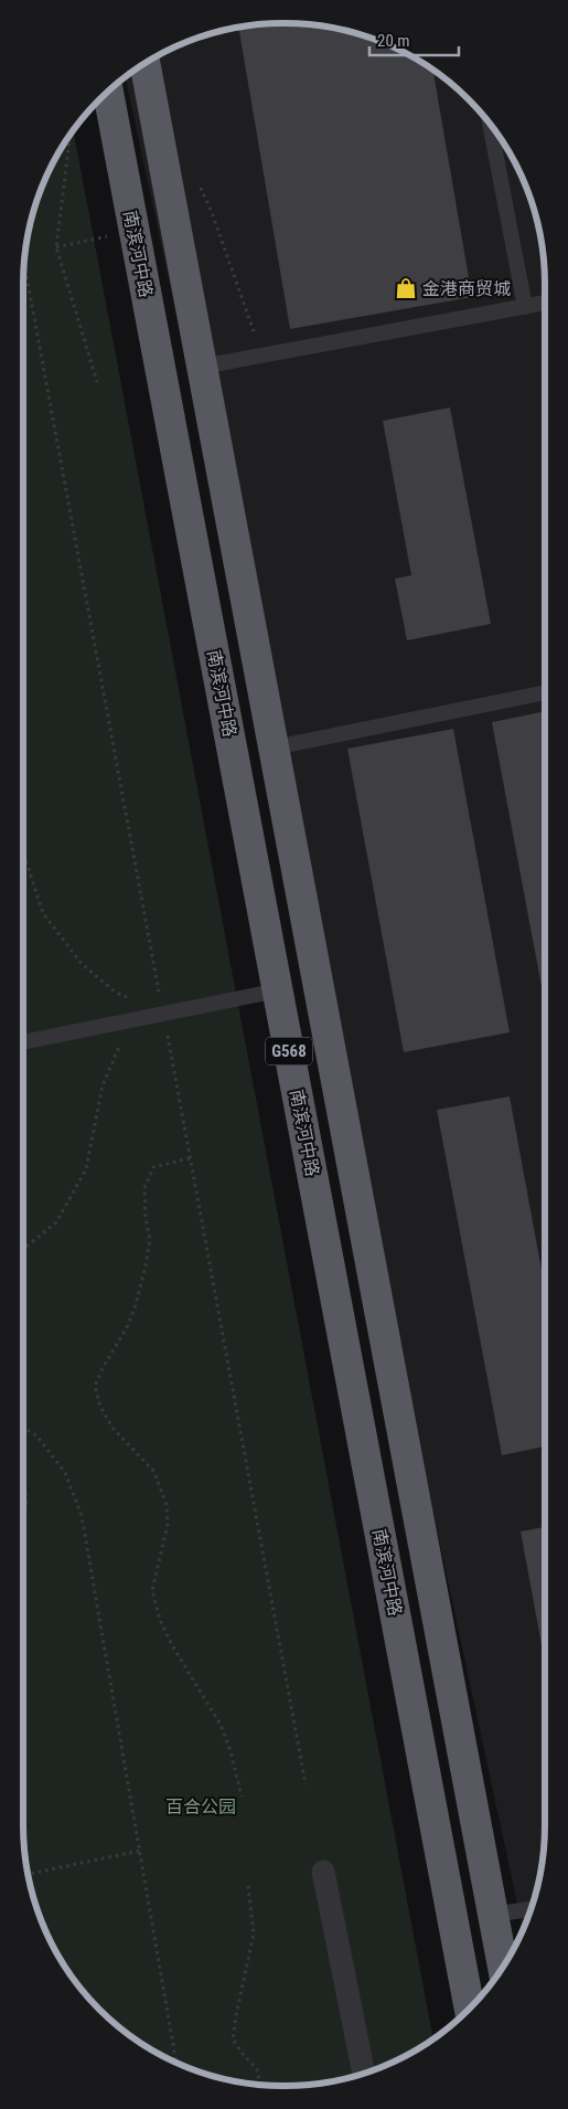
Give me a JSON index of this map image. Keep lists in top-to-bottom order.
{
  "streets": {
    "highway": ["南滨河中路", "G568"]
  },
  "parks": ["百合公园"],
  "places": {
    "shop": ["金港商贸城"]
  },
  "scale_bar": "20 m"
}
